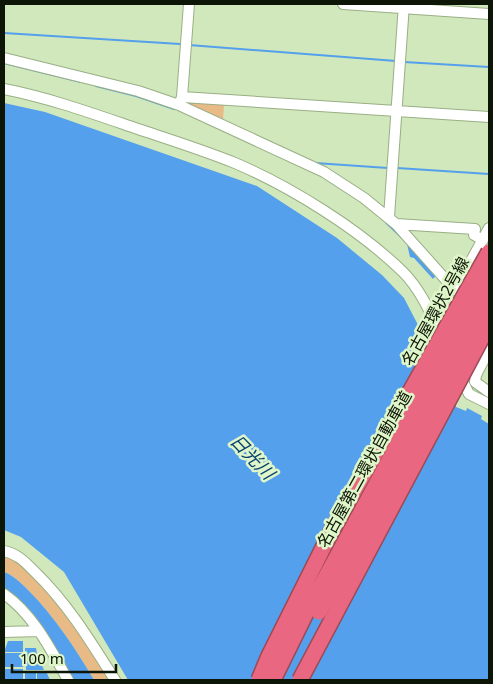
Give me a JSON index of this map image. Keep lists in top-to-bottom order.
{
  "streets": {
    "highway": ["名古屋環状2号線", "名古屋第二環状自動車道"]
  },
  "water": ["日光川"],
  "scale_bar": "100 m"
}
